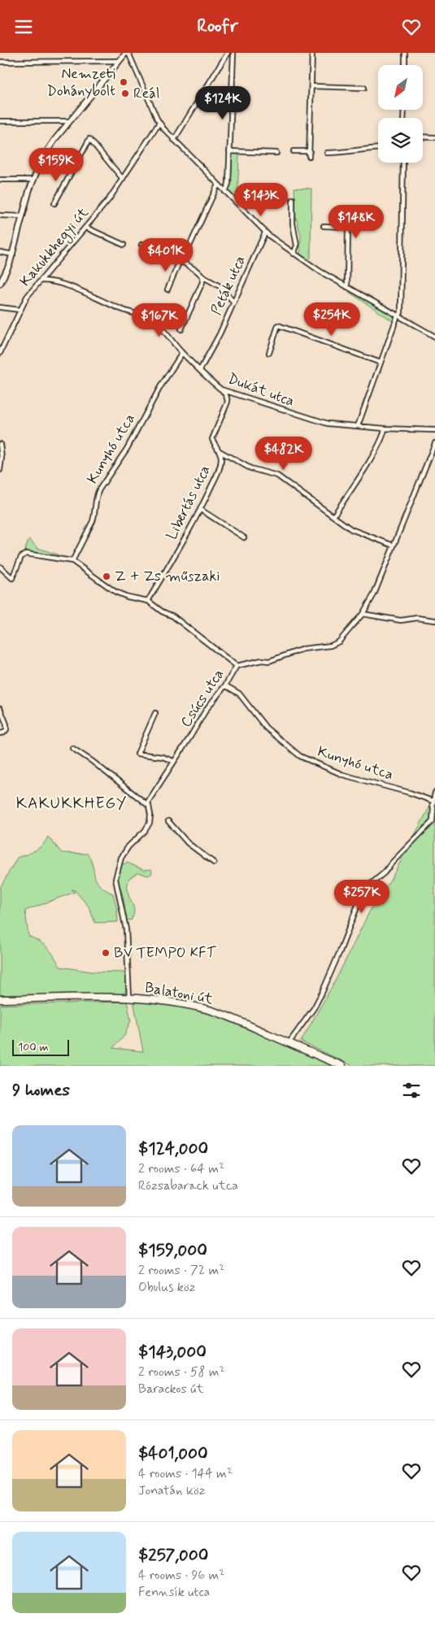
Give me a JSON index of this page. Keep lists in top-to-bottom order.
{
  "streets": {
    "main road": ["Balatoni út"],
    "street": [
      "Kakukkhegyi út",
      "Peták utca",
      "Dukát utca",
      "Kunyhó utca",
      "Libertás utca",
      "Csúcs utca"
    ]
  },
  "crossings": [
    ["Kakukkhegyi út", "Dukát utca"],
    ["Peták utca", "Dukát utca"],
    ["Dukát utca", "Kunyhó utca"],
    ["Dukát utca", "Libertás utca"],
    ["Kunyhó utca", "Csúcs utca"],
    ["Csúcs utca", "Balatoni út"]
  ],
  "districts": ["KAKUKKHEGY"],
  "places": [
    "Nemzeti Dohánybolt",
    "Reál",
    "Z + Zs műszaki",
    "BV TEMPO KFT"
  ],
  "scale_bar": "100 m",
  "north": "bottom left",
  "page": {
    "header": "Roofr",
    "price": [
      "$124K",
      "$159K",
      "$143K",
      "$148K",
      "$401K",
      "$254K",
      "$167K",
      "$482K",
      "$257K"
    ],
    "scale": "100 m",
    "heading": "9 homes",
    "list": [
      {
        "name": "$124,000",
        "note": "2 rooms · 64 m² · Rózsabarack utca"
      },
      {
        "name": "$159,000",
        "note": "2 rooms · 72 m² · Obulus köz"
      },
      {
        "name": "$143,000",
        "note": "2 rooms · 58 m² · Barackos út"
      },
      {
        "name": "$401,000",
        "note": "4 rooms · 144 m² · Jonatán köz"
      },
      {
        "name": "$257,000",
        "note": "4 rooms · 96 m² · Fennsík utca"
      }
    ]
  }
}
